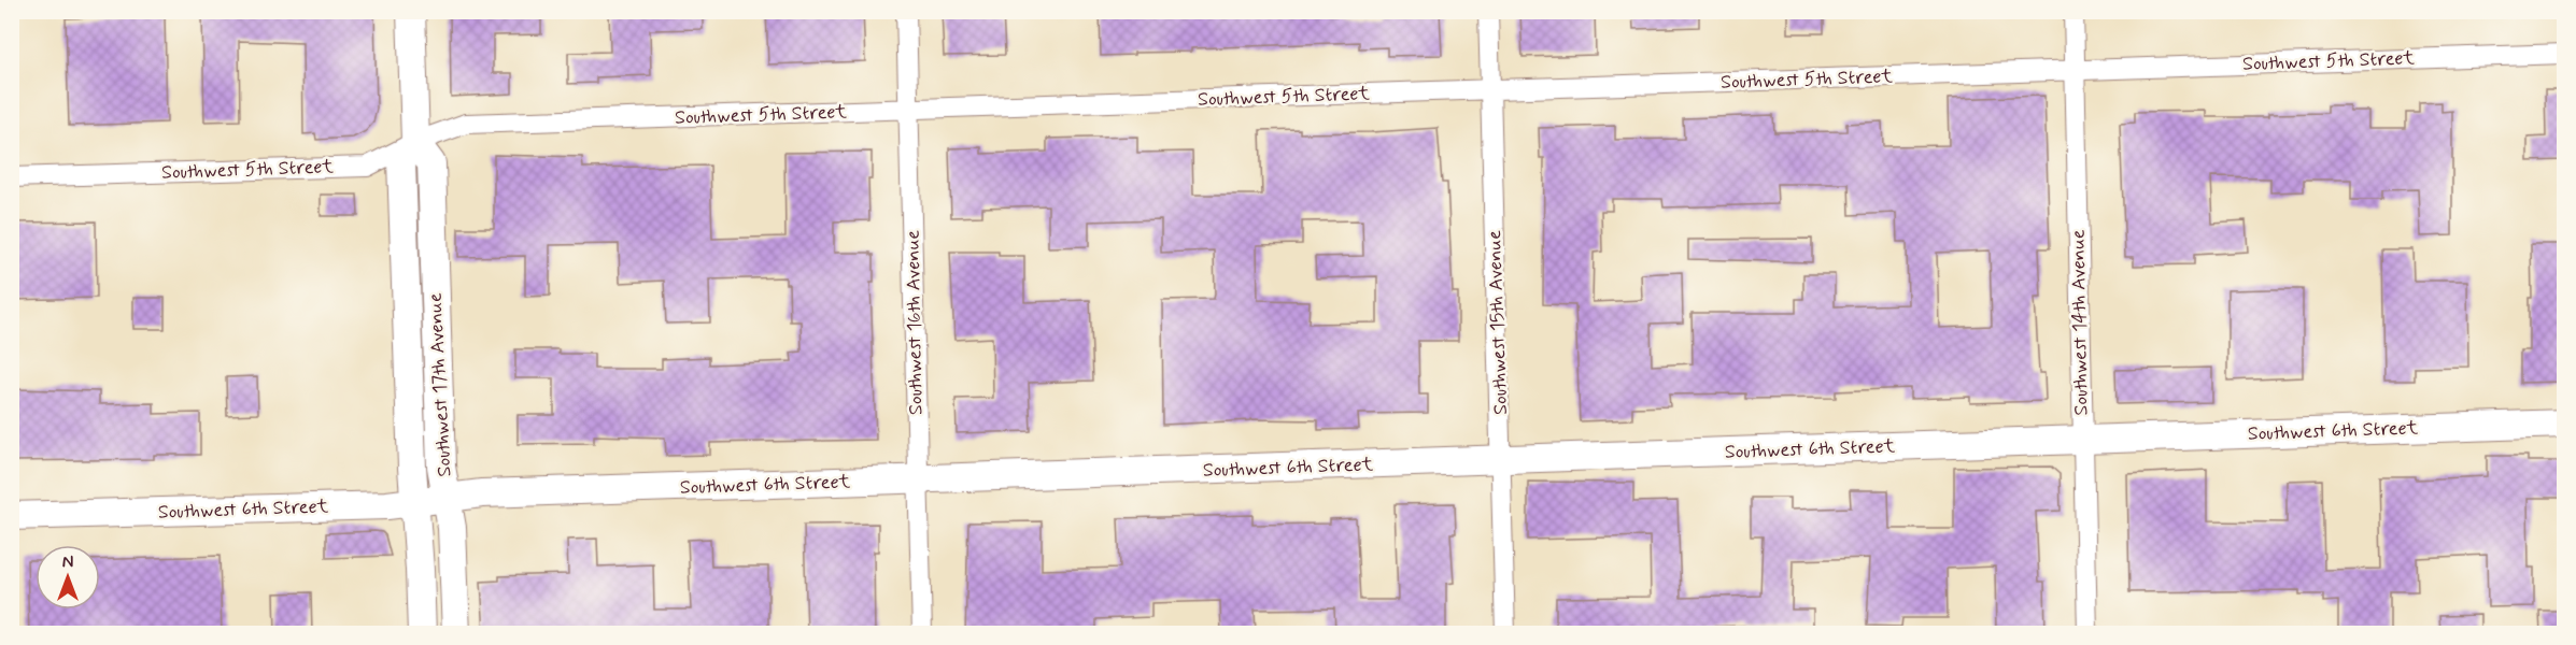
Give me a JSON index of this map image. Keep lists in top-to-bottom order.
{
  "streets": {
    "street": [
      "Southwest 5th Street",
      "Southwest 16th Avenue",
      "Southwest 15th Avenue",
      "Southwest 14th Avenue",
      "Southwest 17th Avenue",
      "Southwest 6th Street"
    ]
  },
  "crossings": [
    ["Southwest 5th Street", "Southwest 16th Avenue"],
    ["Southwest 5th Street", "Southwest 15th Avenue"],
    ["Southwest 5th Street", "Southwest 14th Avenue"],
    ["Southwest 5th Street", "Southwest 17th Avenue"],
    ["Southwest 16th Avenue", "Southwest 6th Street"],
    ["Southwest 15th Avenue", "Southwest 6th Street"],
    ["Southwest 14th Avenue", "Southwest 6th Street"],
    ["Southwest 17th Avenue", "Southwest 6th Street"]
  ],
  "north": "top"
}
